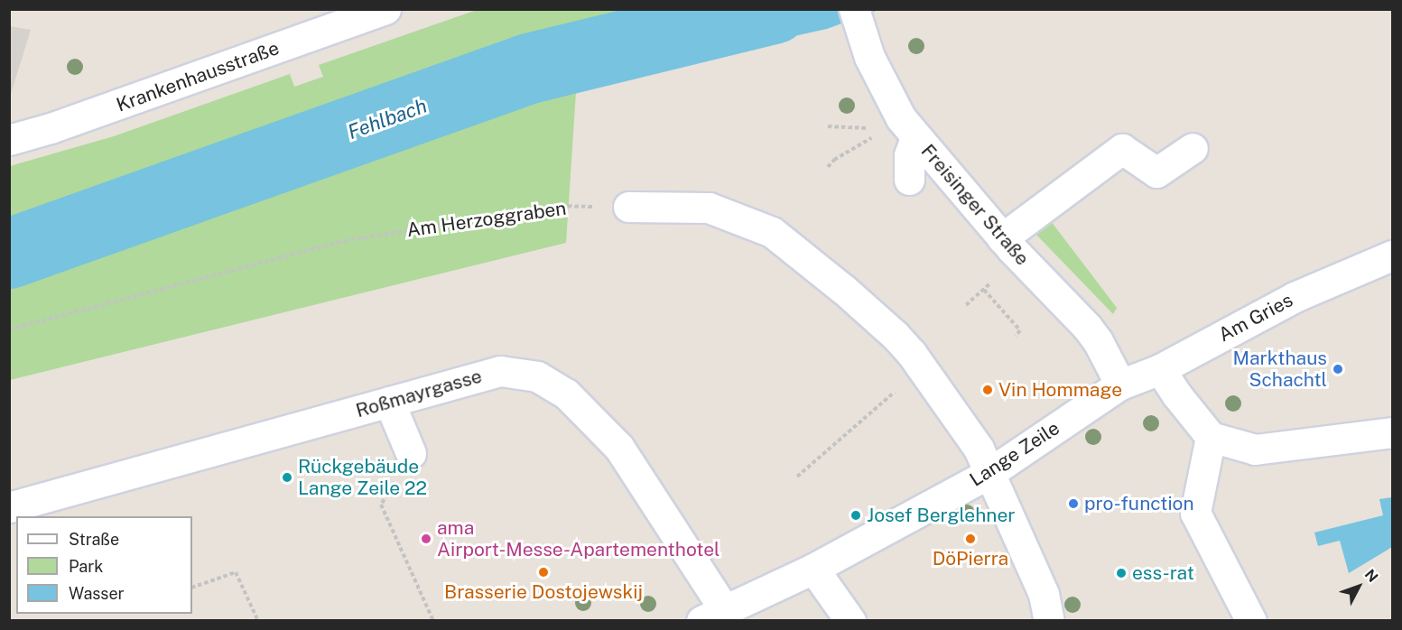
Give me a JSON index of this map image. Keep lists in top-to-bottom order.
{
  "streets": {
    "street": [
      "Krankenhausstraße",
      "Freisinger Straße",
      "Am Gries",
      "Roßmayrgasse",
      "Lange Zeile"
    ],
    "path": ["Am Herzoggraben"]
  },
  "crossings": [
    ["Freisinger Straße", "Am Gries"],
    ["Freisinger Straße", "Lange Zeile"],
    ["Am Gries", "Lange Zeile"],
    ["Roßmayrgasse", "Lange Zeile"]
  ],
  "water": ["Fehlbach"],
  "places": [
    "Markthaus Schachtl",
    "Vin Hommage",
    "Rückgebäude Lange Zeile 22",
    "pro-function",
    "Josef Berglehner",
    "ama Airport-Messe-Apartementhotel",
    "DöPierra",
    "Brasserie Dostojewskij",
    "ess-rat"
  ],
  "legend": ["Straße", "Park", "Wasser"],
  "north": "top right"
}
